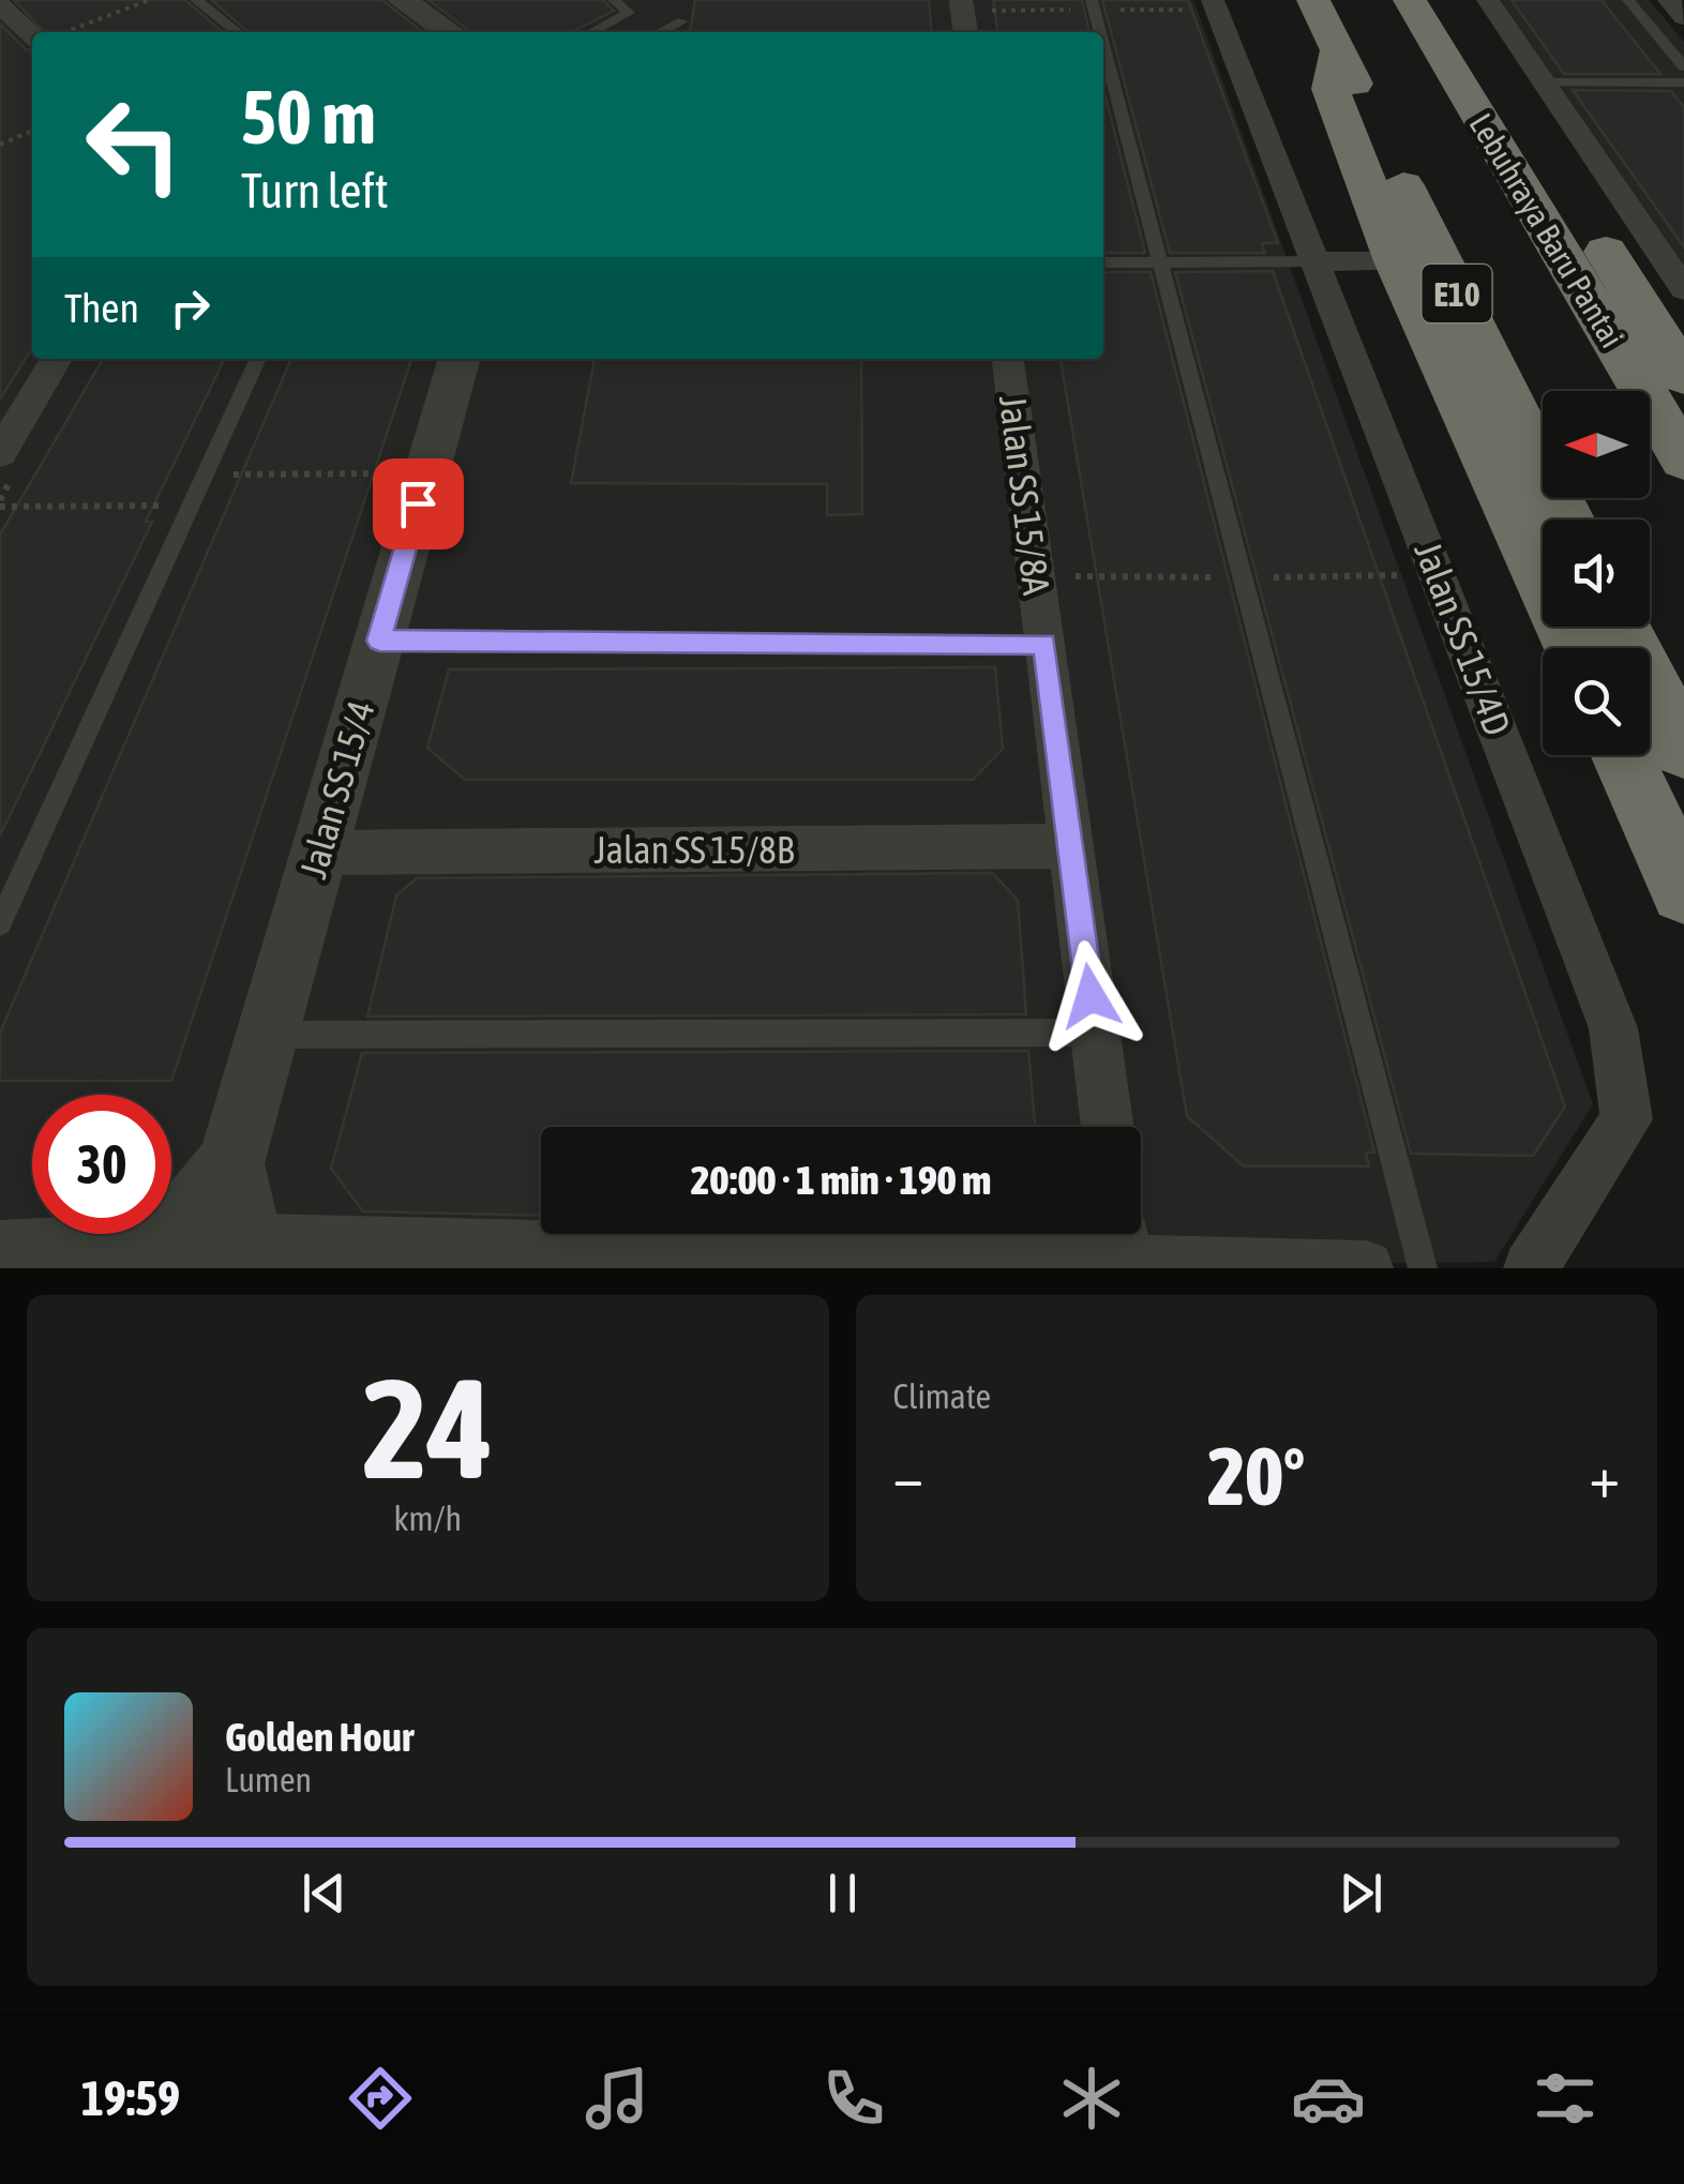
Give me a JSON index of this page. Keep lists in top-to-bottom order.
{
  "streets": {
    "highway": ["Lebuhraya Baru Pantai", "E10"],
    "street": [
      "Jalan SS 15/8A",
      "Jalan SS 15/4D",
      "Jalan SS 15/4",
      "Jalan SS 15/8B"
    ]
  },
  "crossings": [
    ["Jalan SS 15/8A", "Jalan SS 15/8B"],
    ["Jalan SS 15/4", "Jalan SS 15/8B"]
  ],
  "north": "left",
  "page": {
    "turn": ["50 m", "Turn left"],
    "then": "Then",
    "limit": "30",
    "trip": "20:00 · 1 min · 190 m",
    "tile": [
      ["24", "km/h"],
      "Climate"
    ],
    "heat": ["−", "20°", "+"],
    "song": ["Golden Hour", "Lumen"],
    "tabs": "19:59"
  }
}
